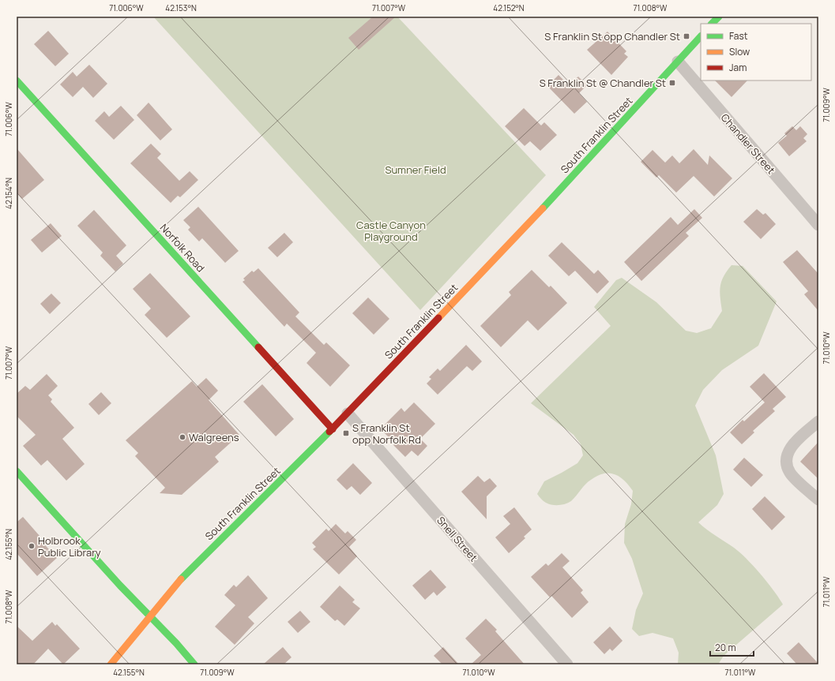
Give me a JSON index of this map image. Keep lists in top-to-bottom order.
{
  "streets": {
    "main road": ["South Franklin Street", "Norfolk Road"],
    "street": ["Chandler Street", "Snell Street"]
  },
  "crossings": [
    ["South Franklin Street", "Chandler Street"],
    ["South Franklin Street", "Norfolk Road"],
    ["South Franklin Street", "Snell Street"]
  ],
  "parks": ["Sumner Field", "Castle Canyon Playground"],
  "places": {
    "transit": ["S Franklin St opp Chandler St", "S Franklin St @ Chandler St", "S Franklin St opp Norfolk Rd"],
    "other": ["Walgreens", "Holbrook Public Library"]
  },
  "legend": ["Fast", "Slow", "Jam"],
  "scale_bar": "20 m",
  "coordinates": [
    "71.006°W",
    "42.153°N",
    "71.007°W",
    "42.152°N",
    "71.008°W",
    "71.009°W",
    "42.154°N",
    "71.010°W",
    "42.155°N",
    "71.011°W"
  ]
}
